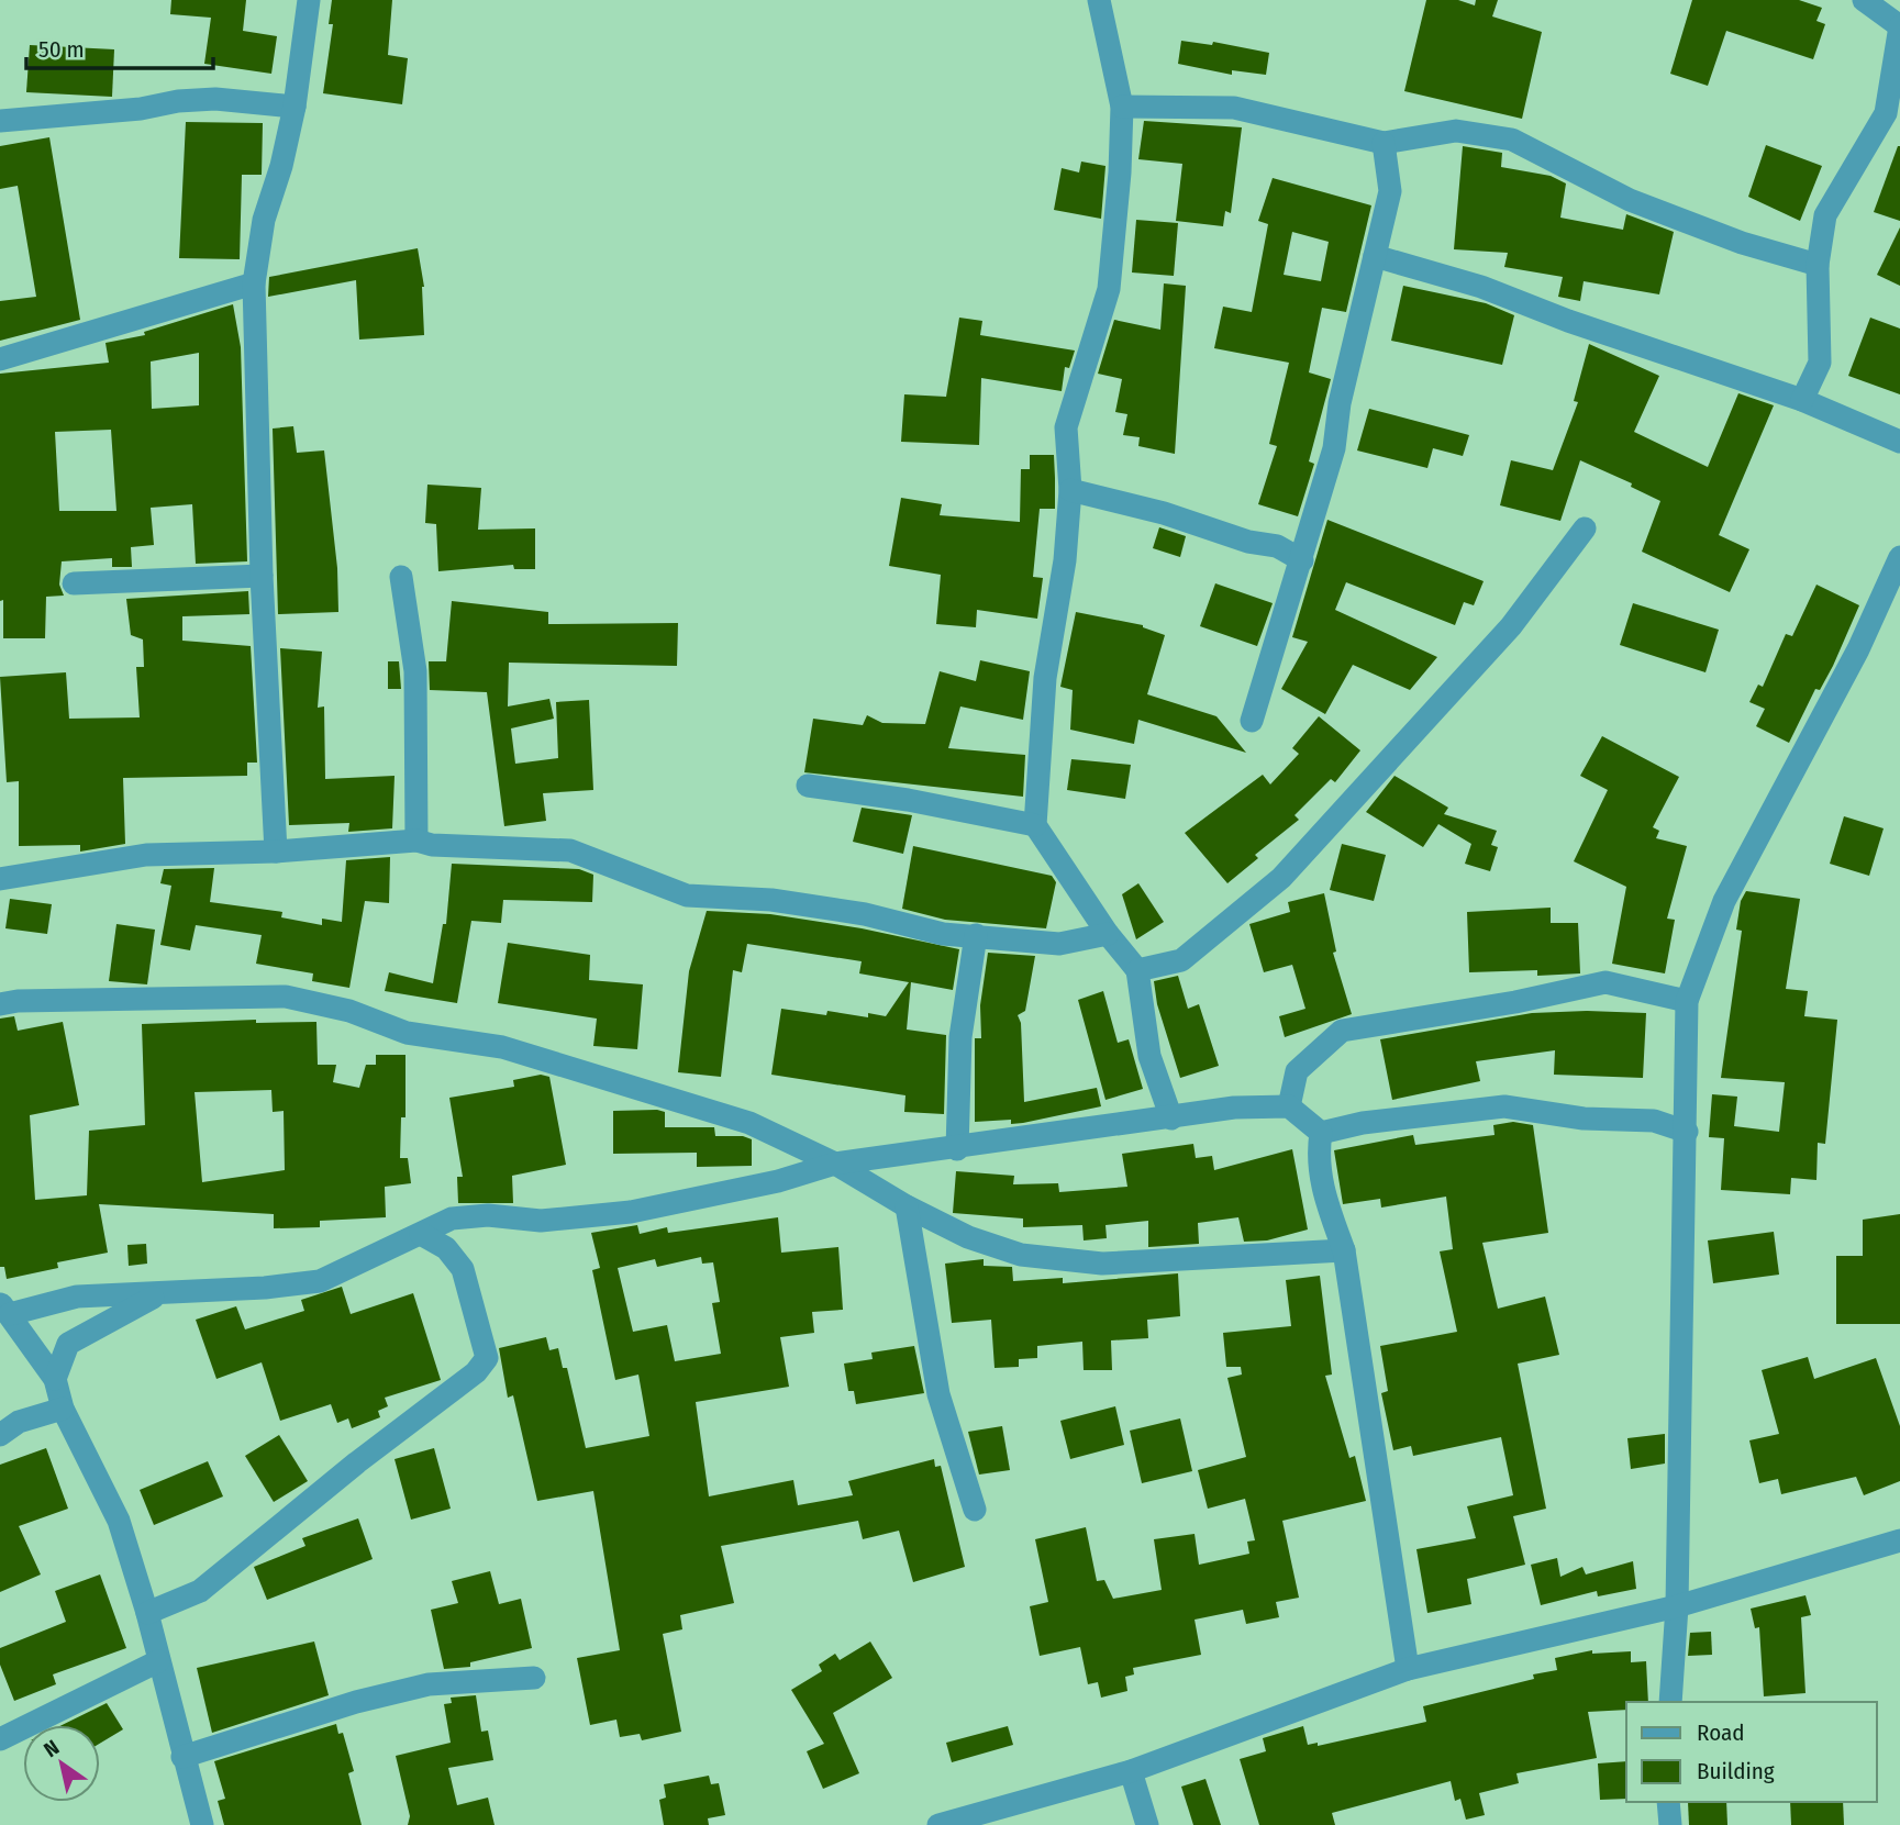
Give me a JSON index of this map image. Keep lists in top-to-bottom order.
{
  "legend": ["Road", "Building"],
  "scale_bar": "50 m",
  "north": "top left"
}
